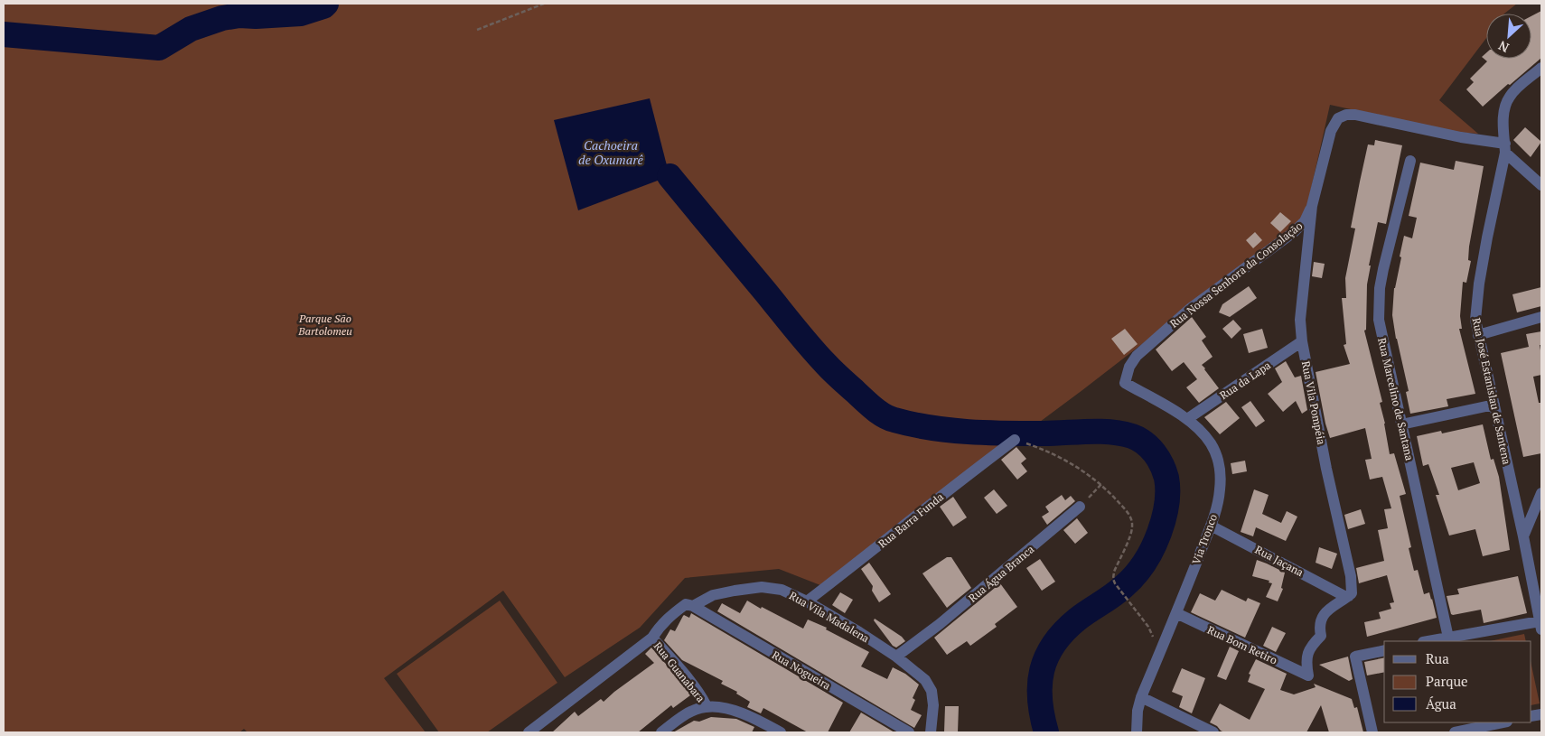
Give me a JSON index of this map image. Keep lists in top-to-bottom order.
{
  "streets": {
    "street": [
      "Rua Nossa Senhora da Consolação",
      "Rua da Lapa",
      "Rua José Estanislau de Santena",
      "Rua Marcelino de Santana",
      "Rua Vila Pompéia",
      "Rua Barra Funda",
      "Via Tronco",
      "Rua Jaçana",
      "Rua Água Branca",
      "Rua Vila Madalena",
      "Rua Bom Retiro",
      "Rua Nogueira",
      "Rua Guanabara"
    ]
  },
  "crossings": [
    ["Rua Nossa Senhora da Consolação", "Rua Vila Pompéia"],
    ["Rua Nossa Senhora da Consolação", "Via Tronco"],
    ["Rua da Lapa", "Rua Vila Pompéia"],
    ["Rua da Lapa", "Via Tronco"],
    ["Rua Vila Pompéia", "Rua Jaçana"],
    ["Rua Vila Pompéia", "Rua Bom Retiro"],
    ["Rua Barra Funda", "Rua Vila Madalena"],
    ["Via Tronco", "Rua Jaçana"],
    ["Via Tronco", "Rua Bom Retiro"],
    ["Rua Jaçana", "Rua Bom Retiro"],
    ["Rua Água Branca", "Rua Vila Madalena"],
    ["Rua Vila Madalena", "Rua Nogueira"],
    ["Rua Vila Madalena", "Rua Guanabara"]
  ],
  "water": ["Cachoeira de Oxumarê"],
  "parks": ["Parque São Bartolomeu"],
  "legend": ["Rua", "Parque", "Água"],
  "north": "bottom left"
}
